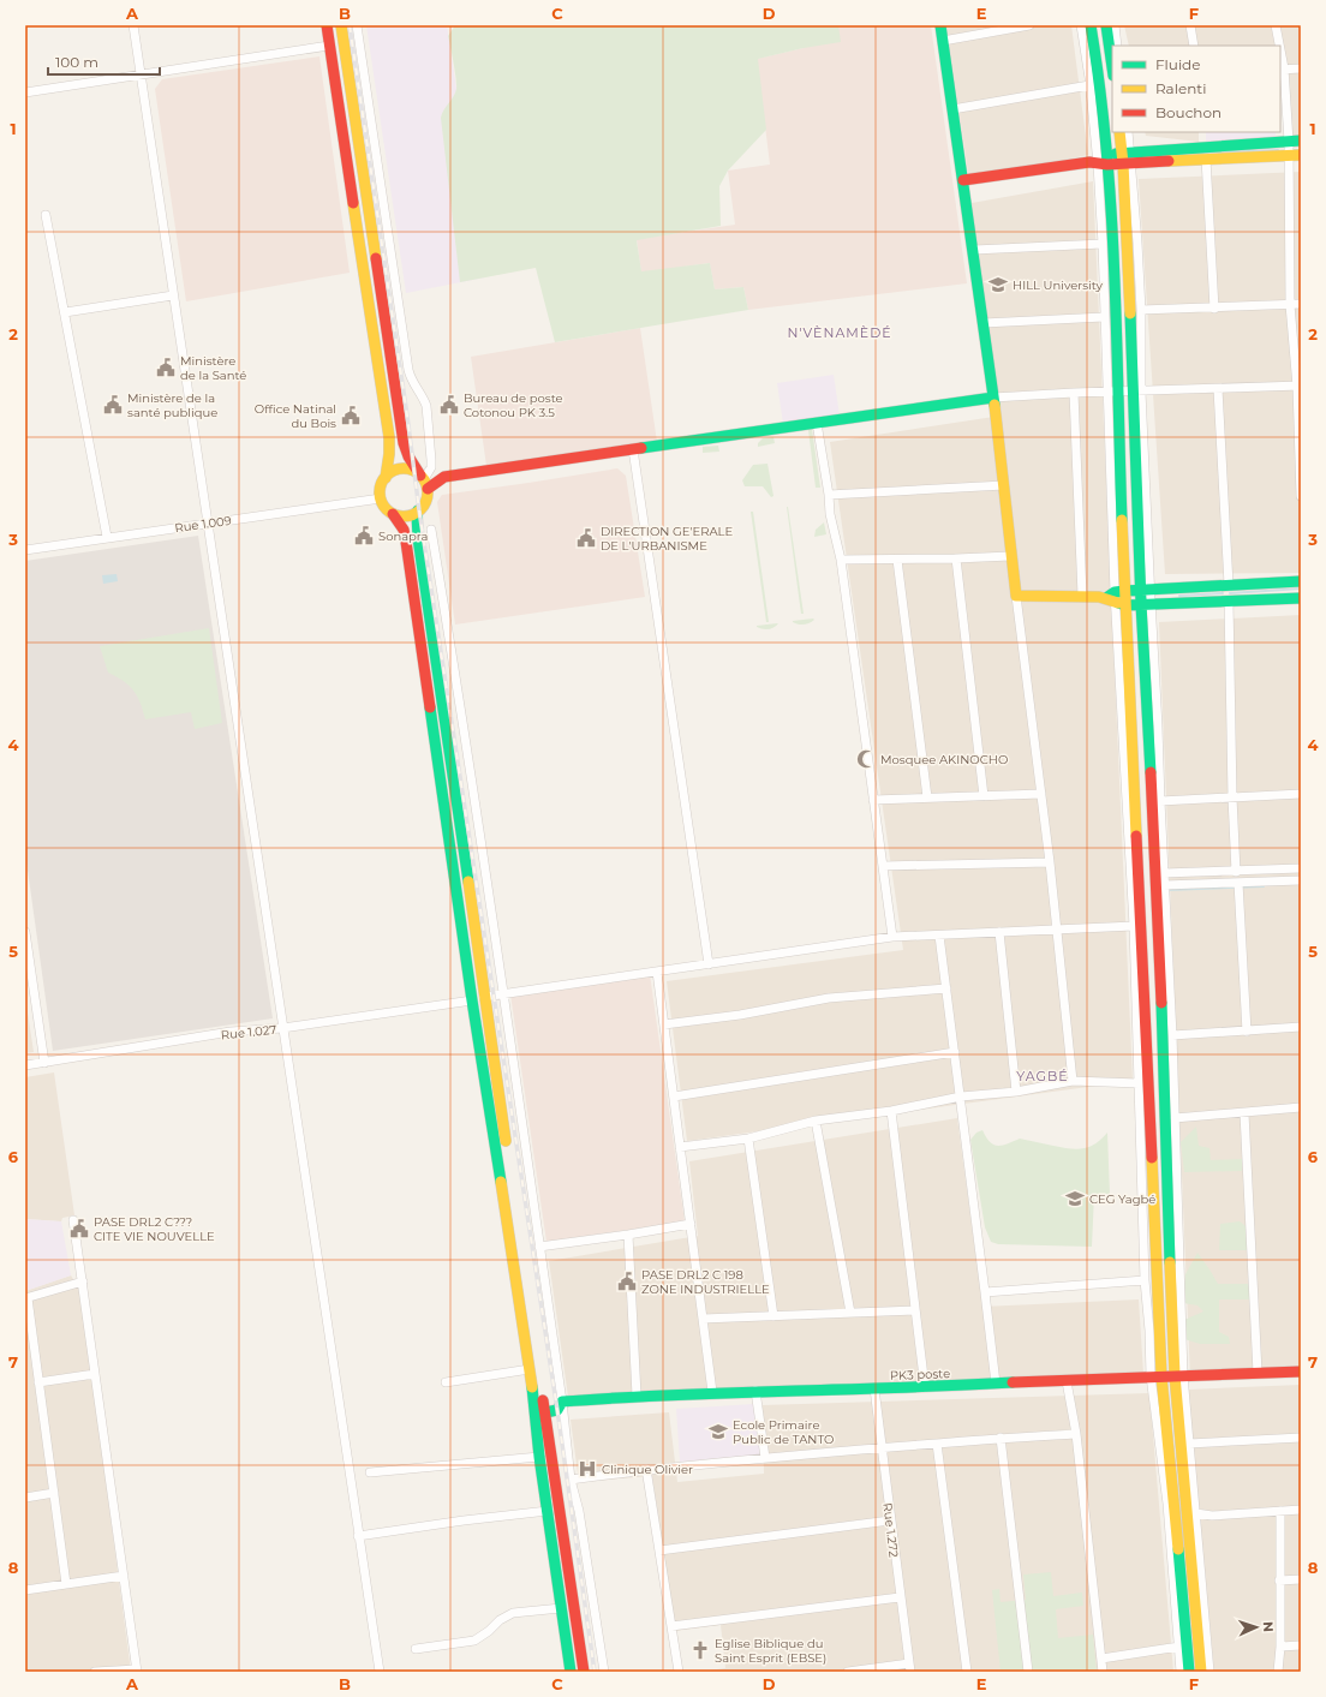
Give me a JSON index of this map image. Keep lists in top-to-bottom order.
{
  "streets": {
    "main road": ["PK3 poste"],
    "street": ["Rue 1.009", "Rue 1.027", "Rue 1.272"]
  },
  "crossings": [
    ["PK3 poste", "Rue 1.272"]
  ],
  "districts": ["N'VÈNAMÈDÉ", "YAGBÉ"],
  "places": {
    "school or university": ["HILL University", "CEG Yagbé", "Ecole Primaire Public de TANTO"],
    "public building": [
      "Ministère de la Santé",
      "Ministère de la santé publique",
      "Bureau de poste Cotonou PK 3.5",
      "Office Natinal du Bois",
      "Sonapra",
      "DIRECTION GE'ERALE DE L'URBANISME",
      "PASE DRL2 C??? CITE VIE NOUVELLE",
      "PASE DRL2 C 198 ZONE INDUSTRIELLE"
    ],
    "mosque": ["Mosquee AKINOCHO"],
    "hospital": ["Clinique Olivier"],
    "church": ["Eglise Biblique du Saint Esprit (EBSE)"]
  },
  "legend": ["Fluide", "Ralenti", "Bouchon"],
  "scale_bar": "100 m",
  "north": "right",
  "grid": {
    "columns": [
      "A",
      "B",
      "C",
      "D",
      "E",
      "F"
    ],
    "rows": [
      "1",
      "2",
      "3",
      "4",
      "5",
      "6",
      "7",
      "8"
    ]
  }
}
